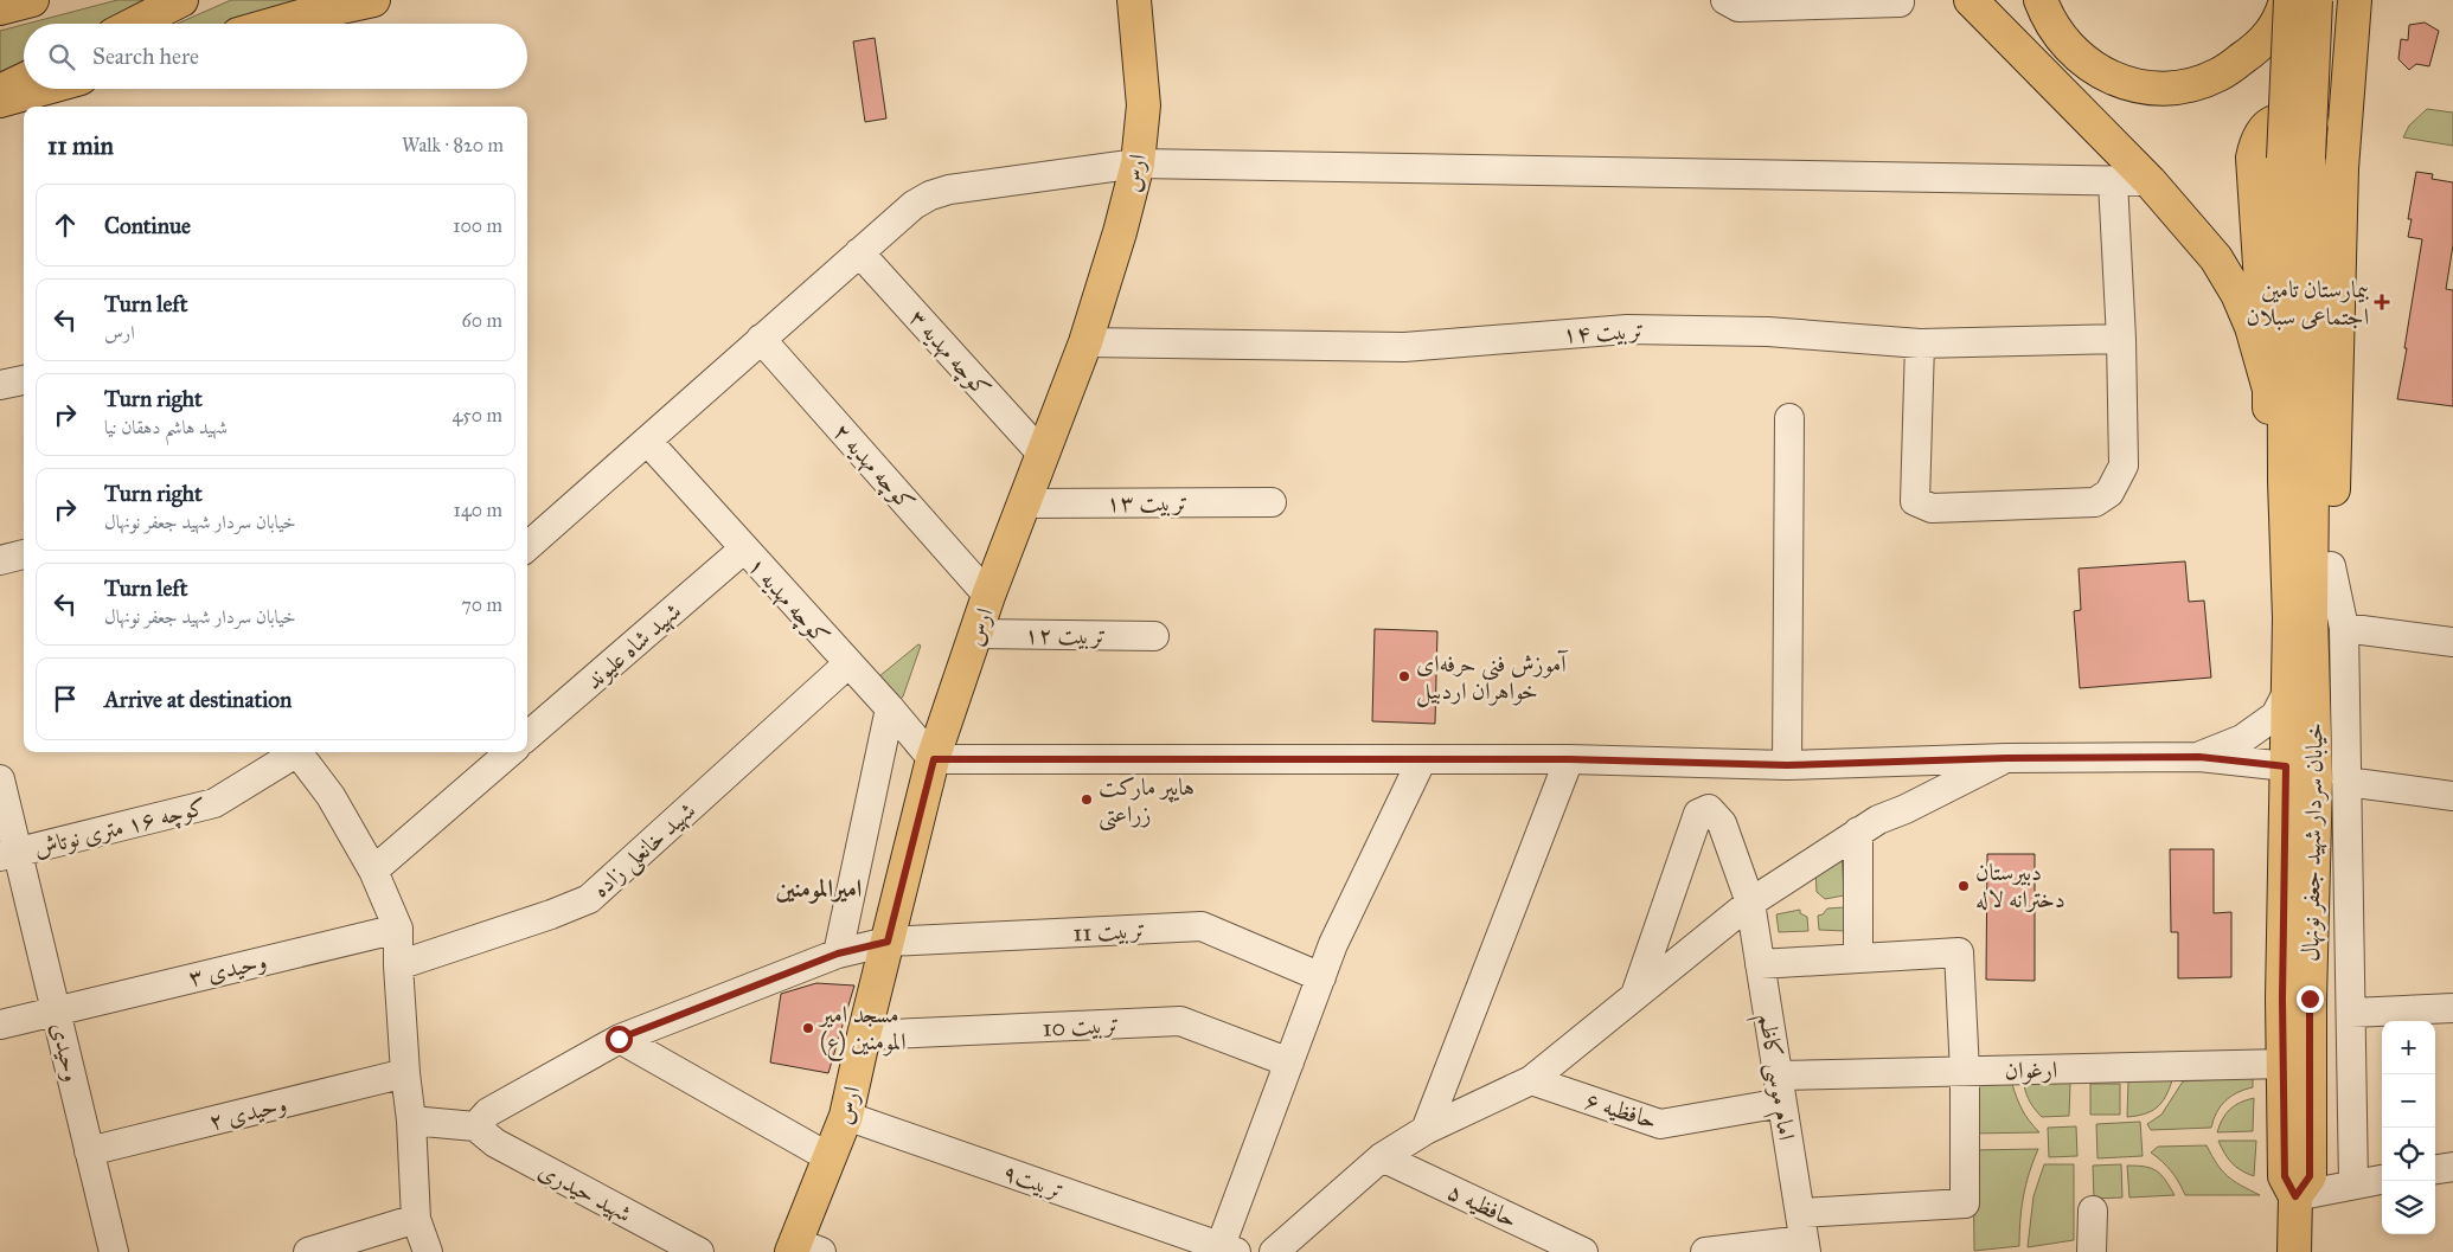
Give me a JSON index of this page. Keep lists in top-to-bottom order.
{
  "streets": {
    "main road": ["ارس", "خیابان سردار شهید جعفر نونهال"],
    "street": [
      "تربیت ۱۴",
      "کوچه مهدیه ۳",
      "کوچه مهدیه ۲",
      "تربیت ۱۳",
      "کوچه مهدیه ۱",
      "تربیت ۱۲",
      "شهید شاه علیوند",
      "کوچه ۱۶ متری نوتاش",
      "شهید خانعلی زاده",
      "تربیت 11",
      "وحیدی ۳",
      "تربیت 10",
      "وحیدی",
      "ارغوان",
      "امام موسی کاظم",
      "حافظیه ۶",
      "وحیدی ۲",
      "تربیت۹",
      "شهید حیدری",
      "حافظیه ۵"
    ]
  },
  "crossings": [
    ["ارس", "تربیت ۱۴"],
    ["ارس", "کوچه مهدیه ۳"],
    ["ارس", "کوچه مهدیه ۲"],
    ["ارس", "تربیت ۱۳"],
    ["ارس", "کوچه مهدیه ۱"],
    ["ارس", "تربیت ۱۲"],
    ["ارس", "تربیت 11"],
    ["ارس", "تربیت 10"],
    ["ارس", "تربیت۹"],
    ["کوچه مهدیه ۱", "شهید شاه علیوند"],
    ["کوچه مهدیه ۱", "شهید خانعلی زاده"],
    ["کوچه ۱۶ متری نوتاش", "وحیدی"],
    ["خیابان سردار شهید جعفر نونهال", "ارغوان"],
    ["تربیت 11", "شهید حیدری"],
    ["وحیدی ۳", "وحیدی"],
    ["وحیدی", "وحیدی ۲"],
    ["ارغوان", "امام موسی کاظم"],
    ["ارغوان", "حافظیه ۶"],
    ["امام موسی کاظم", "حافظیه ۶"]
  ],
  "districts": ["امیرالمومنین"],
  "places": {
    "health": ["بیمارستان تامین اجتماعی سبلان"],
    "other": [
      "آموزش فنی حرفه‌ای خواهران اردبیل",
      "هایپر مارکت زراعتی",
      "دبیرستان دخترانه لاله",
      "مسجد امیر المومنین (ع)"
    ]
  },
  "page": {
    "search": "Search here",
    "heading": ["11 min", "Walk · 820 m"],
    "list": [
      ["Continue", "100 m"],
      ["Turn left", "ارس", "60 m"],
      ["Turn right", "شهید هاشم دهقان نیا", "450 m"],
      ["Turn right", "خیابان سردار شهید جعفر نونهال", "140 m"],
      ["Turn left", "خیابان سردار شهید جعفر نونهال", "70 m"],
      "Arrive at destination"
    ],
    "map_buttons": ["+", "−"]
  }
}
